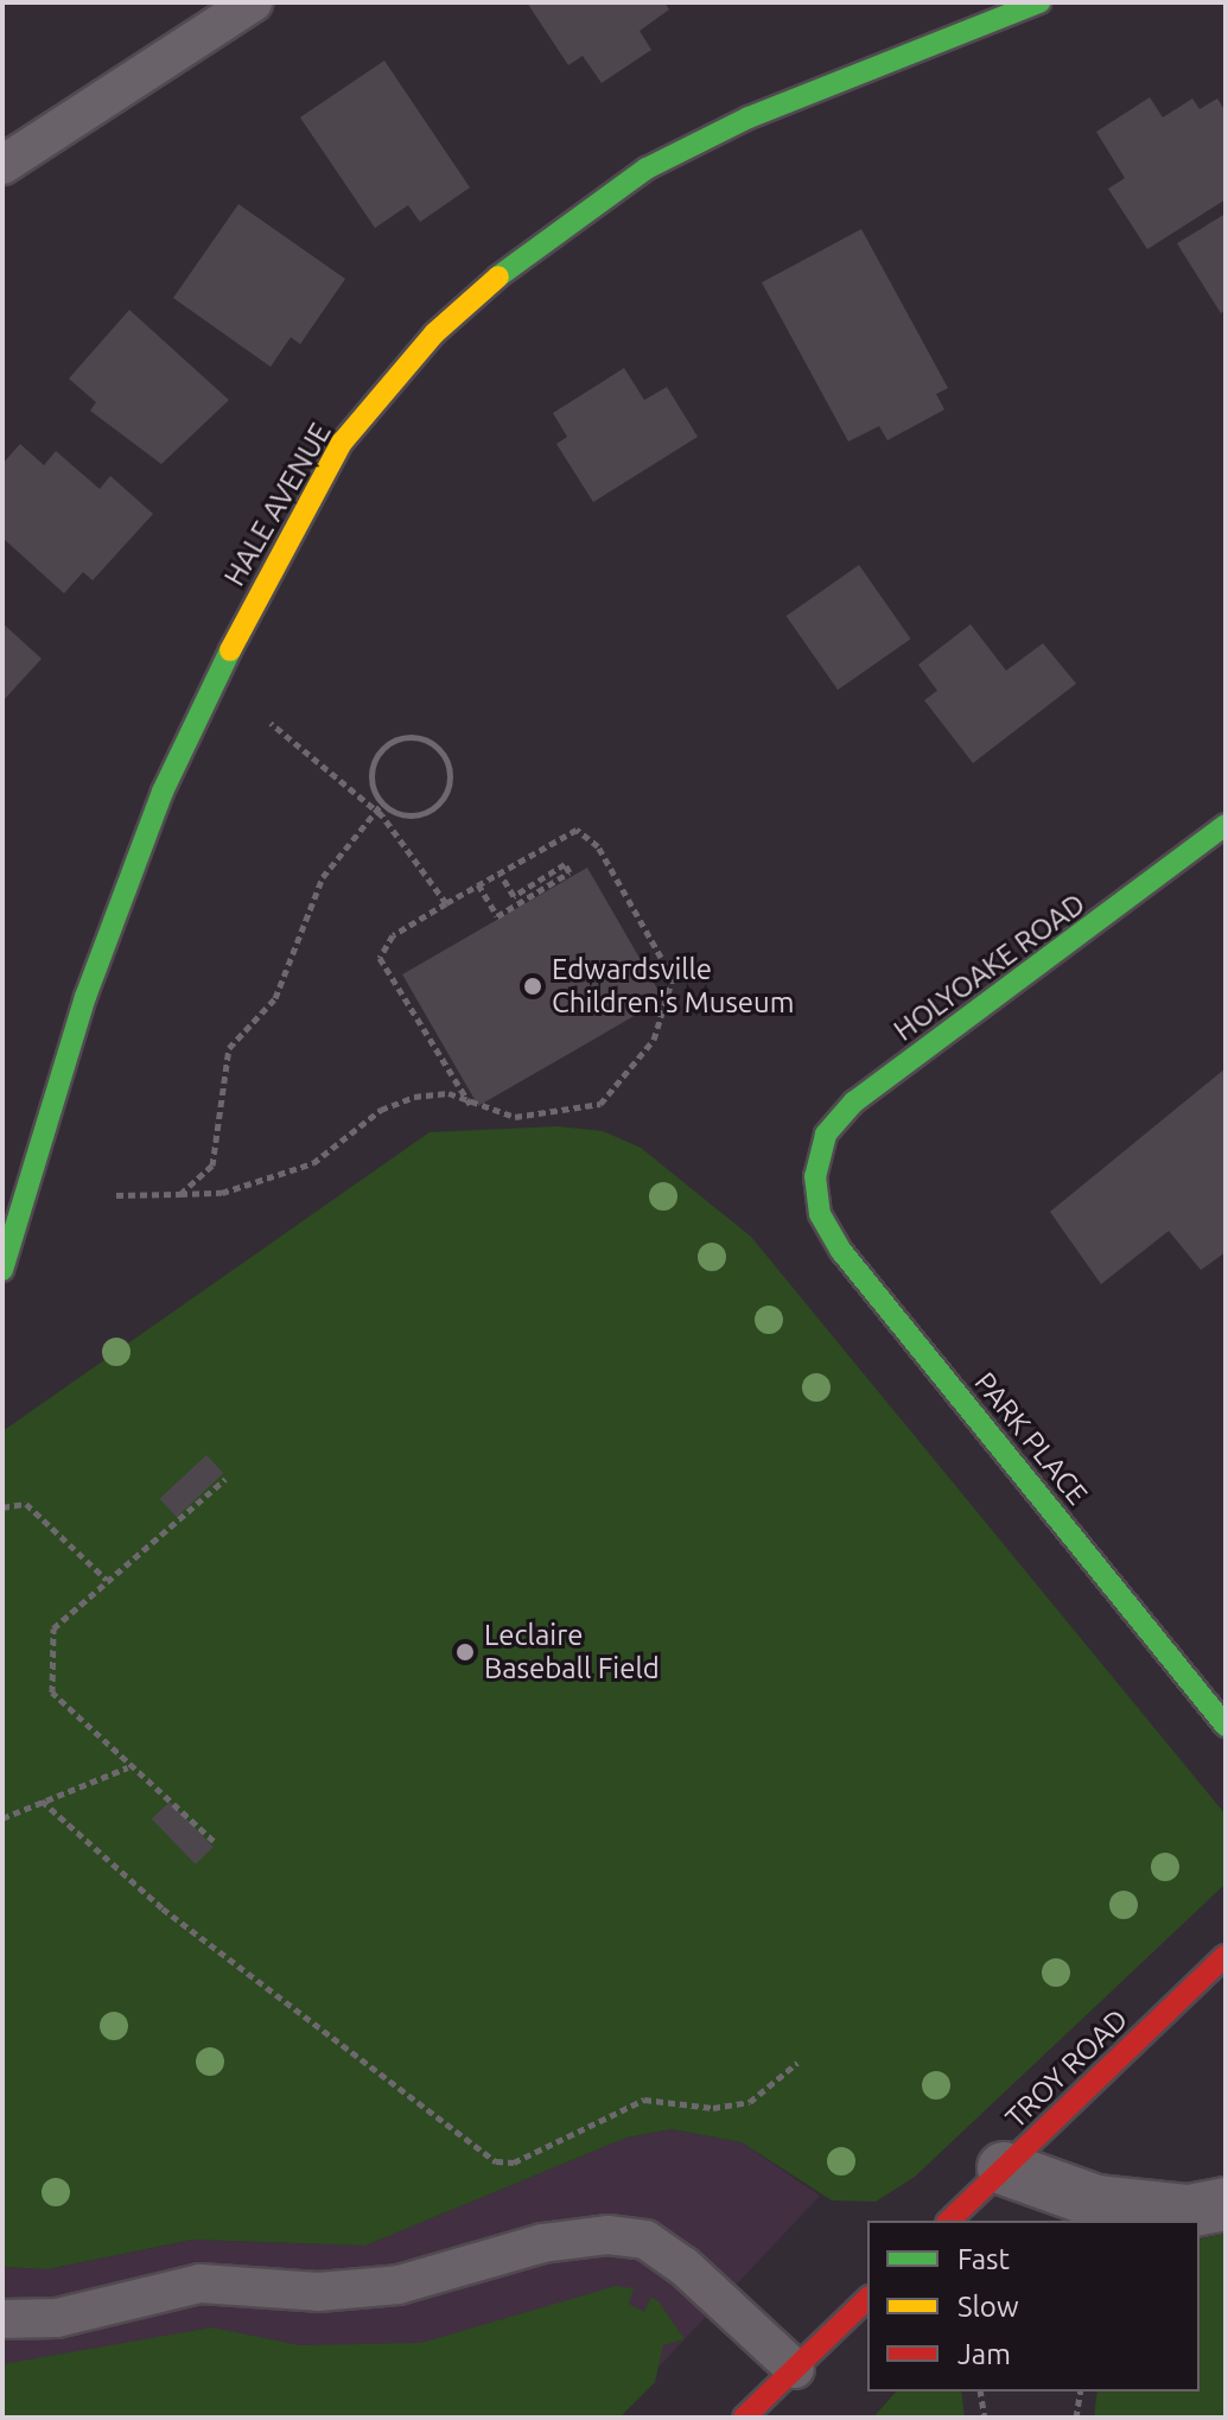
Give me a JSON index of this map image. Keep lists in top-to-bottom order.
{
  "streets": {
    "street": [
      "HALE AVENUE",
      "HOLYOAKE ROAD",
      "PARK PLACE",
      "TROY ROAD"
    ]
  },
  "crossings": [
    ["HOLYOAKE ROAD", "PARK PLACE"]
  ],
  "places": ["Edwardsville Children's Museum", "Leclaire Baseball Field"],
  "legend": ["Fast", "Slow", "Jam"]
}
